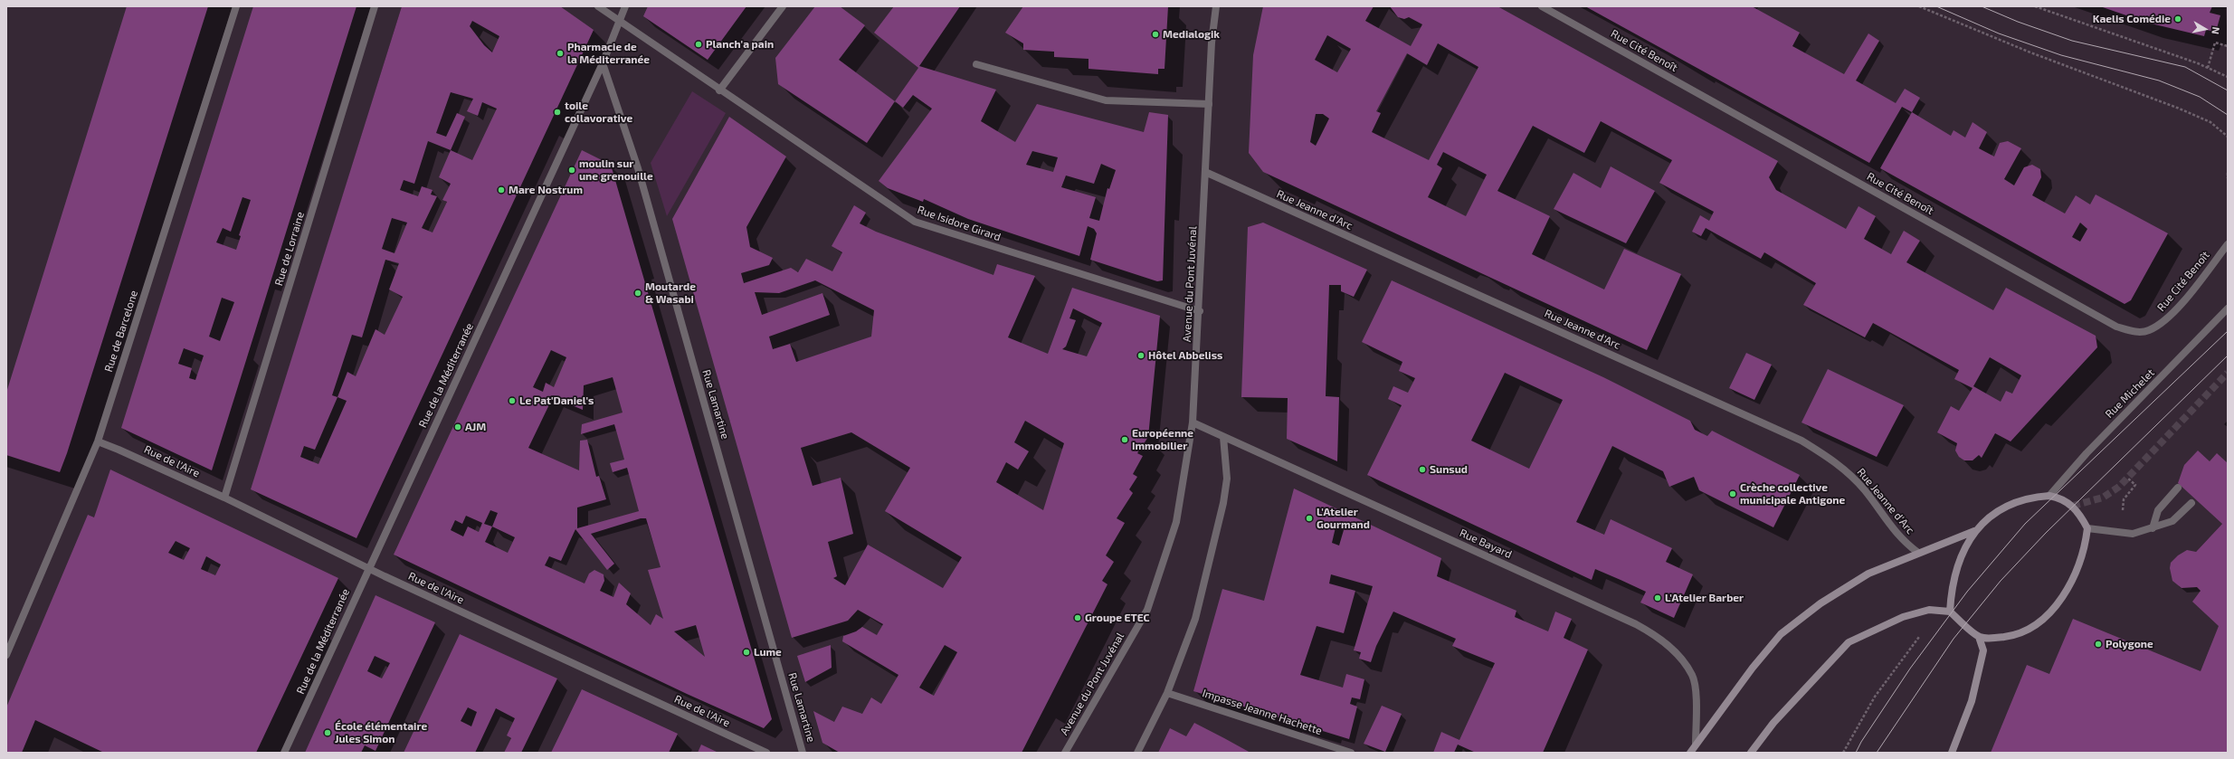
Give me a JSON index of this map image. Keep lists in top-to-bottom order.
{
  "streets": {
    "street": [
      "Rue Cité Benoît",
      "Rue Jeanne d'Arc",
      "Rue Isidore Girard",
      "Rue de Lorraine",
      "Avenue du Pont Juvénal",
      "Rue de Barcelone",
      "Rue de la Méditerranée",
      "Rue Michelet",
      "Rue Lamartine",
      "Rue de l'Aire",
      "Rue Bayard",
      "Impasse Jeanne Hachette"
    ]
  },
  "crossings": [
    ["Rue Jeanne d'Arc", "Avenue du Pont Juvénal"],
    ["Rue Isidore Girard", "Avenue du Pont Juvénal"],
    ["Rue Isidore Girard", "Rue de la Méditerranée"],
    ["Rue de Lorraine", "Rue de l'Aire"],
    ["Avenue du Pont Juvénal", "Rue Bayard"],
    ["Rue de Barcelone", "Rue de l'Aire"],
    ["Rue de la Méditerranée", "Rue Lamartine"],
    ["Rue de la Méditerranée", "Rue de l'Aire"]
  ],
  "places": [
    "Kaelis Comédie",
    "Medialogik",
    "Planch'a pain",
    "Pharmacie de la Méditerranée",
    "toile collavorative",
    "moulin sur une grenouille",
    "Mare Nostrum",
    "Moutarde & Wasabi",
    "Hôtel Abbeliss",
    "Le Pat'Daniel's",
    "AJM",
    "Européenne Immobilier",
    "Sunsud",
    "Crèche collective municipale Antigone",
    "L'Atelier Gourmand",
    "L'Atelier Barber",
    "Groupe ETEC",
    "Polygone",
    "Lume",
    "École élémentaire Jules Simon"
  ],
  "north": "right"
}
